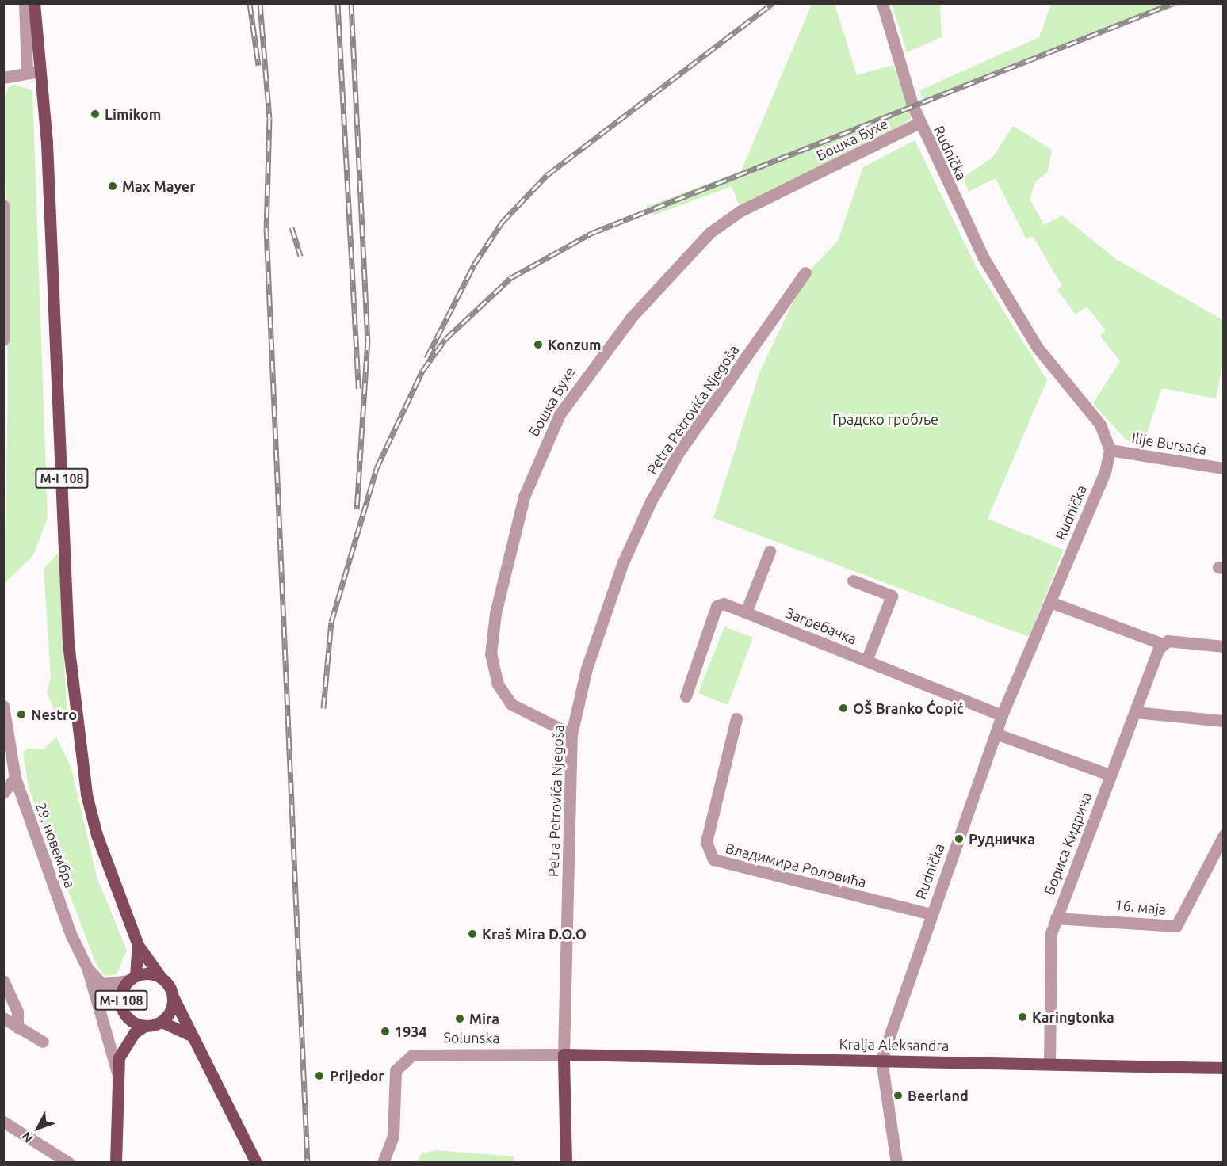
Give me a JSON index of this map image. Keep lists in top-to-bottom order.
{
  "streets": {
    "main road": ["Petra Petrovića Njegoša", "M-I 108", "Kralja Aleksandra"],
    "street": [
      "Бошка Бухе",
      "Rudnička",
      "Ilije Bursaća",
      "Загребачка",
      "Бориса Kидрича",
      "29. новембра",
      "Владимира Роловића",
      "16. маја",
      "Solunska"
    ]
  },
  "crossings": [
    ["Бошка Бухе", "Rudnička"],
    ["Бошка Бухе", "Petra Petrovića Njegoša"],
    ["Rudnička", "Ilije Bursaća"],
    ["Rudnička", "Загребачка"],
    ["Rudnička", "Владимира Роловића"],
    ["Rudnička", "Kralja Aleksandra"],
    ["Petra Petrovića Njegoša", "Solunska"],
    ["Petra Petrovića Njegoša", "Kralja Aleksandra"],
    ["M-I 108", "29. новембра"],
    ["Бориса Kидрича", "16. маја"],
    ["Бориса Kидрича", "Kralja Aleksandra"],
    ["Solunska", "Kralja Aleksandra"]
  ],
  "parks": ["Градско гробље"],
  "places": [
    "Limikom",
    "Max Mayer",
    "Konzum",
    "OŠ Branko Ćopić",
    "Nestro",
    "Рудничка",
    "Kraš Mira D.O.O",
    "Karingtonka",
    "Mira",
    "1934",
    "Prijedor",
    "Beerland"
  ],
  "north": "bottom left"
}
